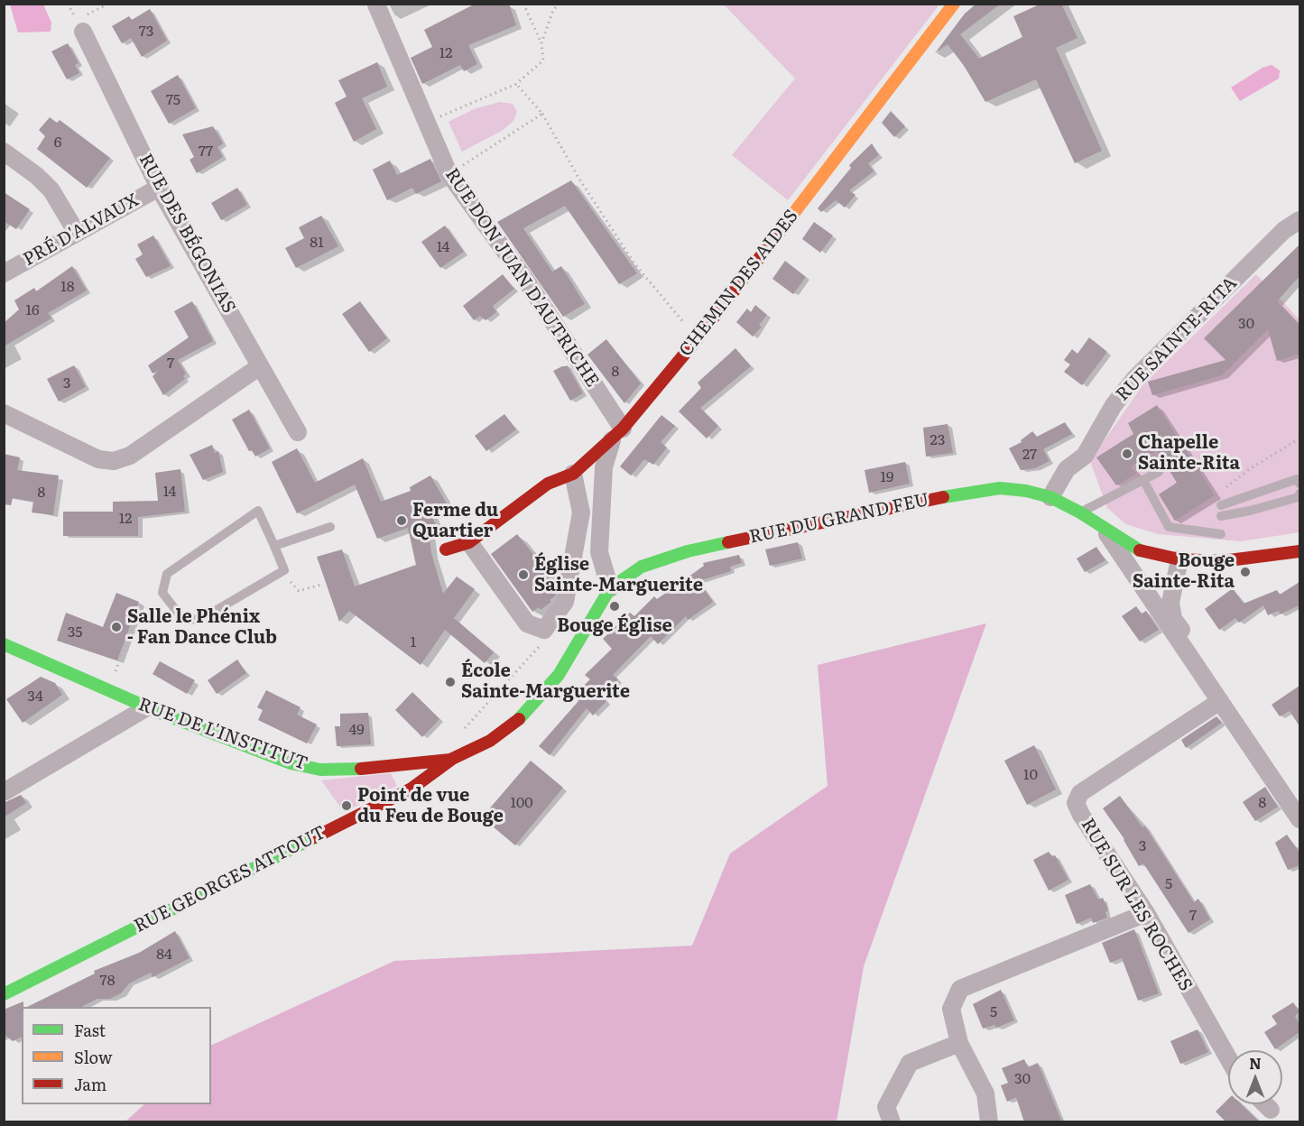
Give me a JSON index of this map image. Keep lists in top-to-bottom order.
{
  "streets": {
    "street": [
      "PRÉ D'ALVAUX",
      "RUE DES BÉGONIAS",
      "RUE DON JUAN D'AUTRICHE",
      "CHEMIN DES AIDES",
      "RUE SAINTE-RITA",
      "RUE DU GRAND FEU",
      "RUE DE L'INSTITUT",
      "RUE GEORGES ATTOUT",
      "RUE SUR LES ROCHES"
    ]
  },
  "crossings": [
    ["PRÉ D'ALVAUX", "RUE DES BÉGONIAS"],
    ["RUE DON JUAN D'AUTRICHE", "CHEMIN DES AIDES"],
    ["CHEMIN DES AIDES", "RUE DU GRAND FEU"],
    ["RUE SAINTE-RITA", "RUE DU GRAND FEU"],
    ["RUE DU GRAND FEU", "RUE DE L'INSTITUT"],
    ["RUE DU GRAND FEU", "RUE GEORGES ATTOUT"],
    ["RUE DE L'INSTITUT", "RUE GEORGES ATTOUT"]
  ],
  "places": [
    "Chapelle Sainte-Rita",
    "Ferme du Quartier",
    "Bouge Sainte-Rita",
    "Église Sainte-Marguerite",
    "Bouge Église",
    "Salle le Phénix - Fan Dance Club",
    "École Sainte-Marguerite",
    "Point de vue du Feu de Bouge"
  ],
  "house_numbers": [
    "73",
    "12",
    "75",
    "6",
    "77",
    "81",
    "14",
    "18",
    "16",
    "30",
    "7",
    "8",
    "3",
    "23",
    "27",
    "19",
    "14",
    "8",
    "12",
    "35",
    "1",
    "34",
    "49",
    "10",
    "100",
    "8",
    "3",
    "5",
    "7",
    "84",
    "78",
    "5",
    "30"
  ],
  "legend": ["Fast", "Slow", "Jam"],
  "north": "top"
}
